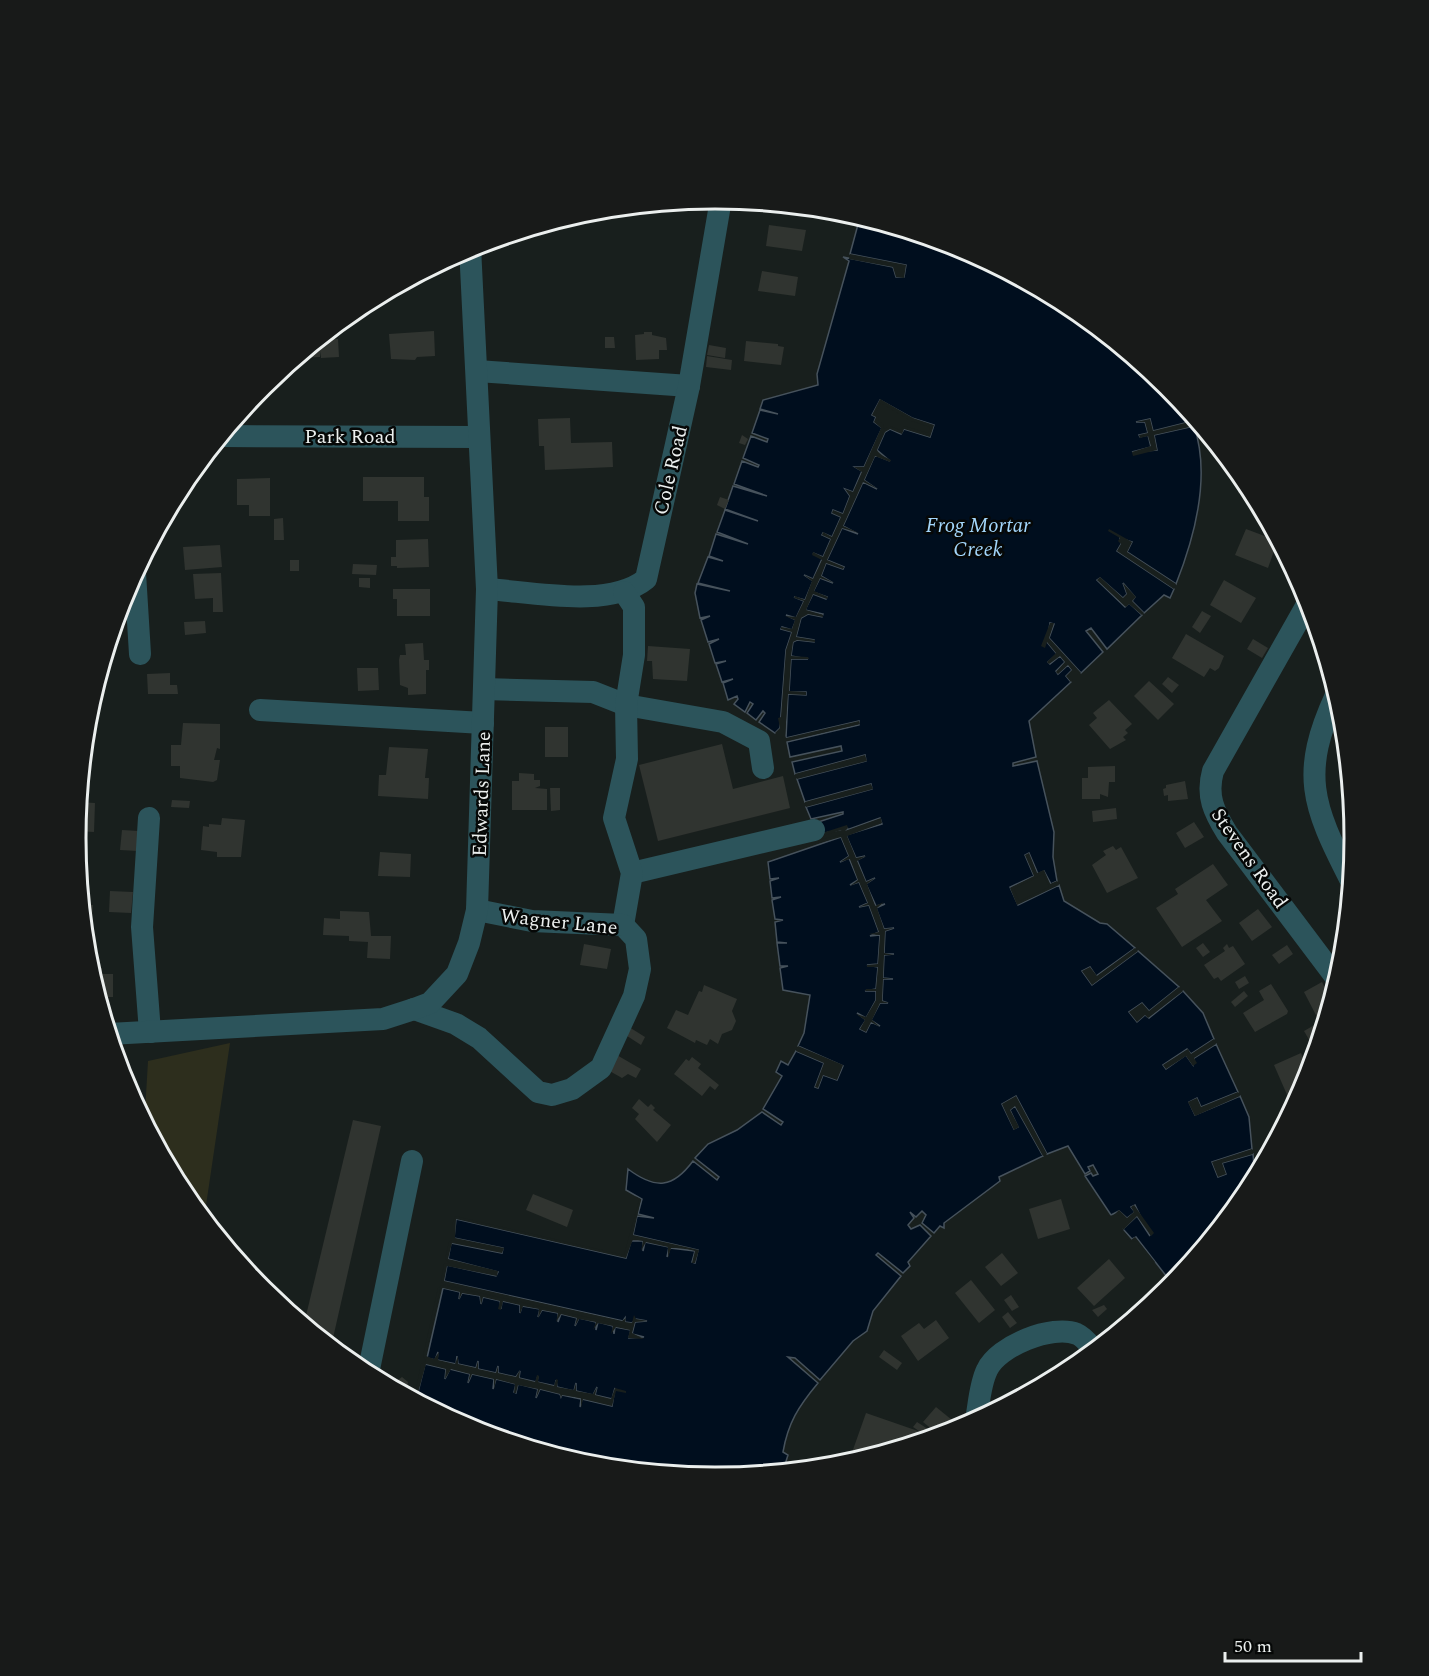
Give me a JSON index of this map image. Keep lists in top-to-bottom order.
{
  "streets": {
    "street": [
      "Park Road",
      "Cole Road",
      "Edwards Lane",
      "Stevens Road",
      "Wagner Lane"
    ]
  },
  "crossings": [
    ["Park Road", "Edwards Lane"],
    ["Edwards Lane", "Wagner Lane"]
  ],
  "water": ["Frog Mortar Creek"],
  "scale_bar": "50 m"
}
